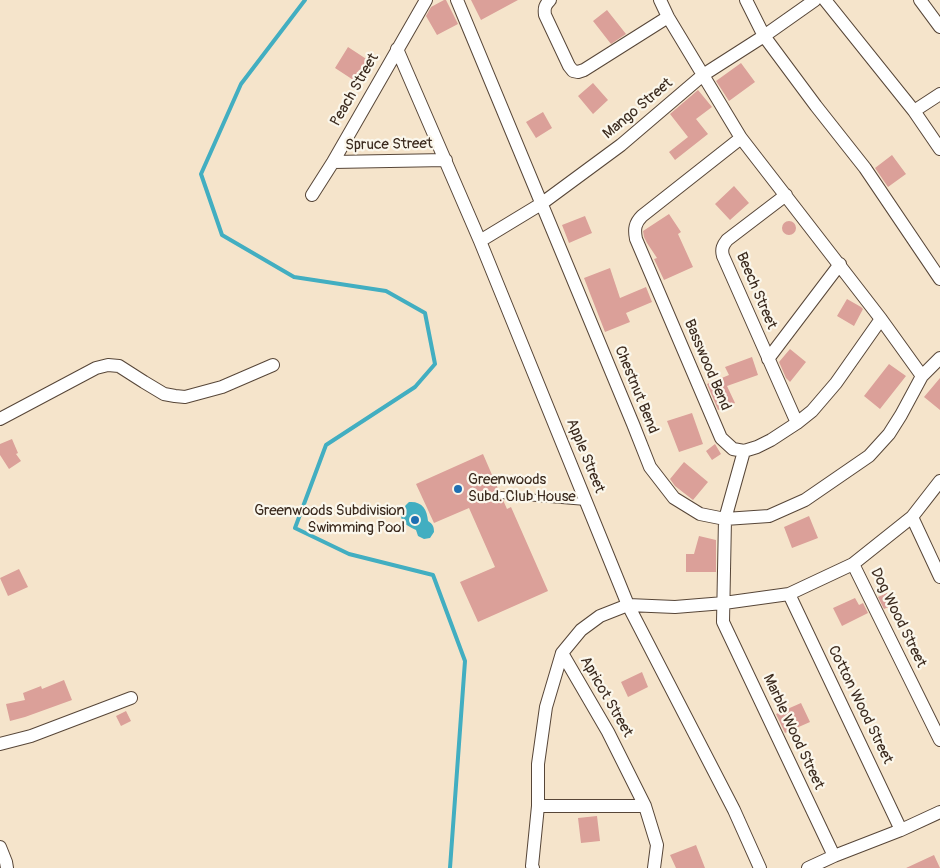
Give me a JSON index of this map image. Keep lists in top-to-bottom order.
{
  "streets": {
    "street": [
      "Peach Street",
      "Mango Street",
      "Spruce Street",
      "Beech Street",
      "Basswood Bend",
      "Chestnut Bend",
      "Apple Street",
      "Dog Wood Street",
      "Apricot Street",
      "Cotton Wood Street",
      "Marble Wood Street"
    ]
  },
  "crossings": [
    ["Peach Street", "Spruce Street"],
    ["Peach Street", "Apple Street"],
    ["Mango Street", "Chestnut Bend"],
    ["Mango Street", "Apple Street"],
    ["Spruce Street", "Apple Street"],
    ["Apple Street", "Apricot Street"],
    ["Dog Wood Street", "Apricot Street"],
    ["Apricot Street", "Cotton Wood Street"],
    ["Apricot Street", "Marble Wood Street"]
  ],
  "places": ["Greenwoods Subd. Club House", "Greenwoods Subdivision Swimming Pool"]
}
